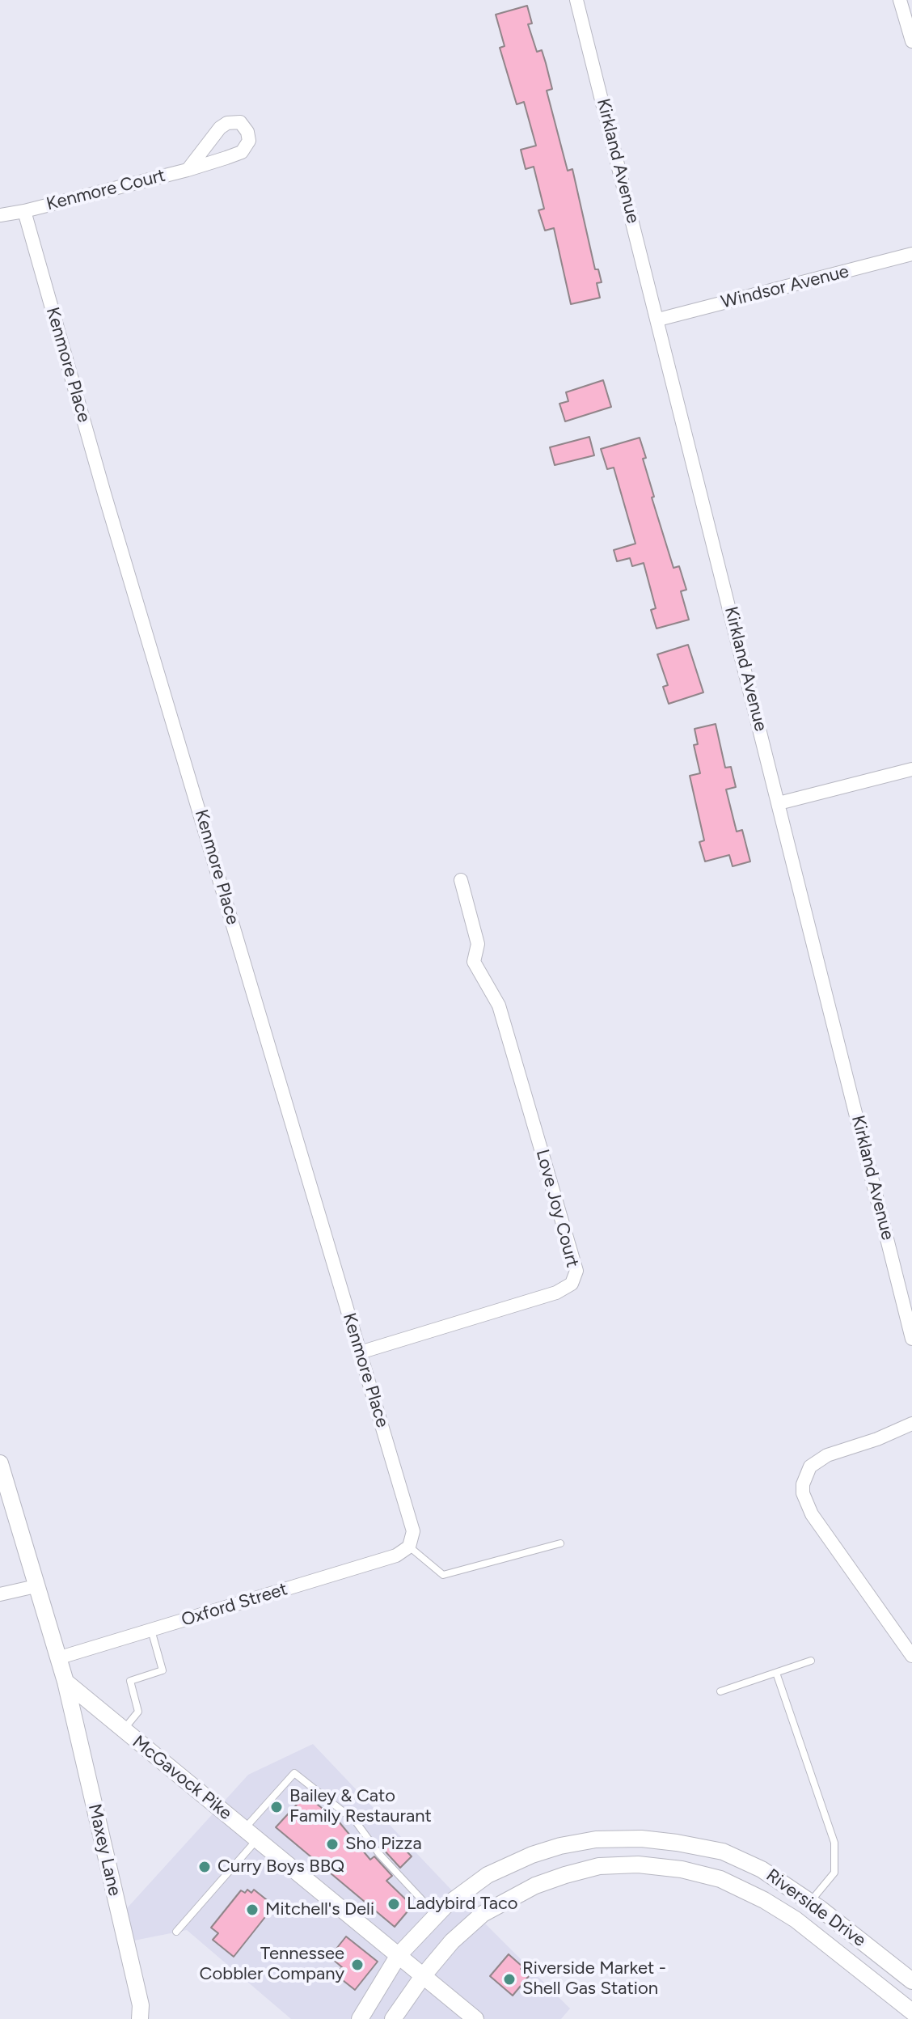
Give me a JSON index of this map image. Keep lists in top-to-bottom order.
{
  "streets": {
    "street": [
      "Kirkland Avenue",
      "Kenmore Court",
      "Windsor Avenue",
      "Kenmore Place",
      "Love Joy Court",
      "Oxford Street",
      "McGavock Pike",
      "Maxey Lane",
      "Riverside Drive"
    ]
  },
  "crossings": [
    ["Kirkland Avenue", "Windsor Avenue"],
    ["Kenmore Court", "Kenmore Place"],
    ["Kenmore Place", "Love Joy Court"],
    ["Kenmore Place", "Oxford Street"],
    ["McGavock Pike", "Maxey Lane"],
    ["McGavock Pike", "Riverside Drive"]
  ],
  "places": [
    "Bailey & Cato Family Restaurant",
    "Sho Pizza",
    "Curry Boys BBQ",
    "Ladybird Taco",
    "Mitchell's Deli",
    "Tennessee Cobbler Company",
    "Riverside Market - Shell Gas Station"
  ]
}
